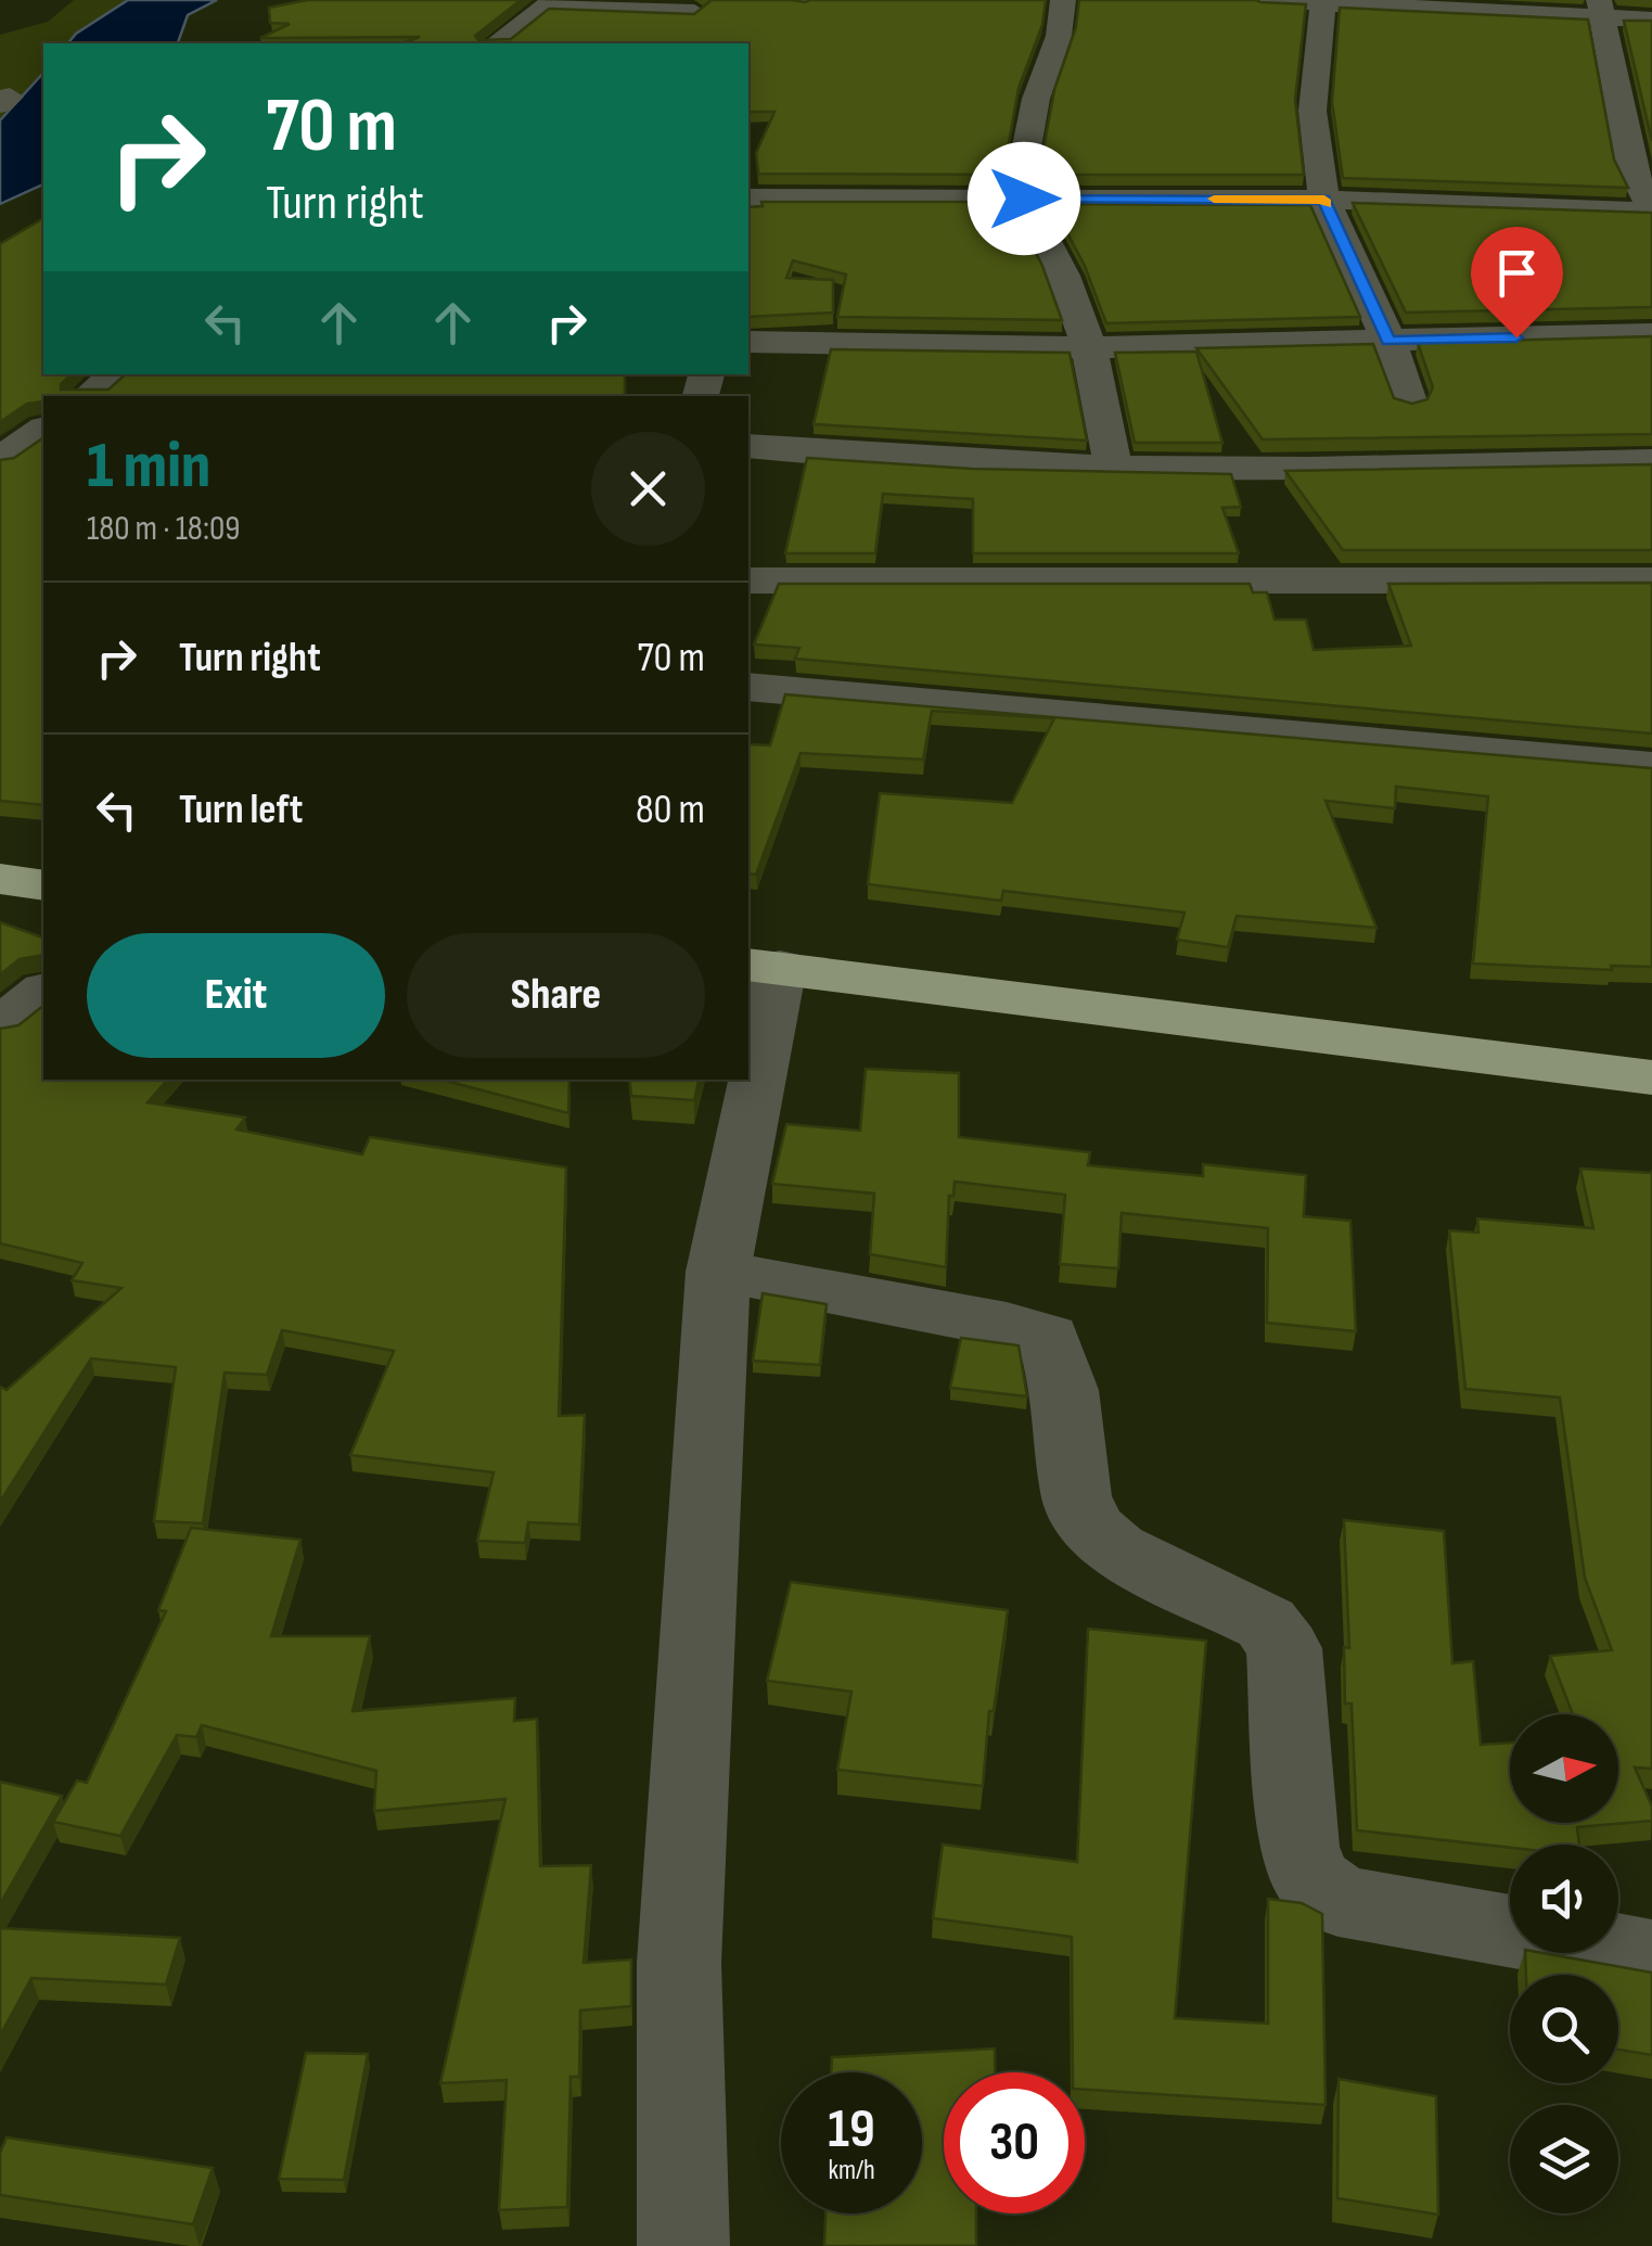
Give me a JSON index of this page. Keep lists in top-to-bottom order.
{
  "north": "right",
  "page": {
    "turn": ["70 m", "Turn right"],
    "heading": ["1 min", "180 m · 18:09"],
    "list": [
      {
        "name": "Turn right",
        "value": "70 m"
      },
      {
        "name": "Turn left",
        "value": "80 m"
      }
    ],
    "buttons": ["Exit", "Share"],
    "speed": "19 km/h",
    "limit": "30"
  }
}
